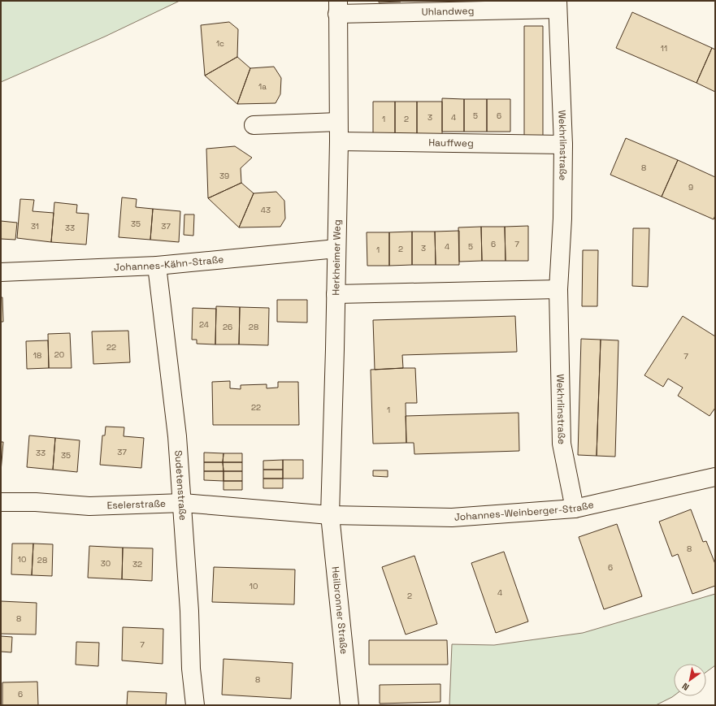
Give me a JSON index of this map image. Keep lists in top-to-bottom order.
{
  "streets": {
    "street": [
      "Uhlandweg",
      "Hauffweg",
      "Wekhrlinstraße",
      "Herkheimer Weg",
      "Johannes-Kähn-Straße",
      "Sudetenstraße",
      "Eselerstraße",
      "Johannes-Weinberger-Straße",
      "Heilbronner Straße"
    ]
  },
  "crossings": [
    ["Uhlandweg", "Wekhrlinstraße"],
    ["Uhlandweg", "Herkheimer Weg"],
    ["Hauffweg", "Wekhrlinstraße"],
    ["Hauffweg", "Herkheimer Weg"],
    ["Wekhrlinstraße", "Johannes-Weinberger-Straße"],
    ["Herkheimer Weg", "Johannes-Kähn-Straße"],
    ["Herkheimer Weg", "Eselerstraße"],
    ["Herkheimer Weg", "Johannes-Weinberger-Straße"],
    ["Herkheimer Weg", "Heilbronner Straße"],
    ["Johannes-Kähn-Straße", "Sudetenstraße"],
    ["Sudetenstraße", "Eselerstraße"],
    ["Eselerstraße", "Johannes-Weinberger-Straße"],
    ["Eselerstraße", "Heilbronner Straße"],
    ["Johannes-Weinberger-Straße", "Heilbronner Straße"]
  ],
  "house_numbers": [
    "1c",
    "11",
    "1a",
    "5",
    "6",
    "3",
    "4",
    "1",
    "2",
    "8",
    "39",
    "9",
    "43",
    "35",
    "31",
    "37",
    "33",
    "6",
    "7",
    "4",
    "5",
    "3",
    "2",
    "1",
    "24",
    "26",
    "28",
    "22",
    "20",
    "18",
    "7",
    "22",
    "1",
    "37",
    "33",
    "35",
    "8",
    "10",
    "28",
    "30",
    "32",
    "6",
    "10",
    "4",
    "2",
    "8",
    "7",
    "8",
    "6"
  ],
  "north": "bottom left"
}
